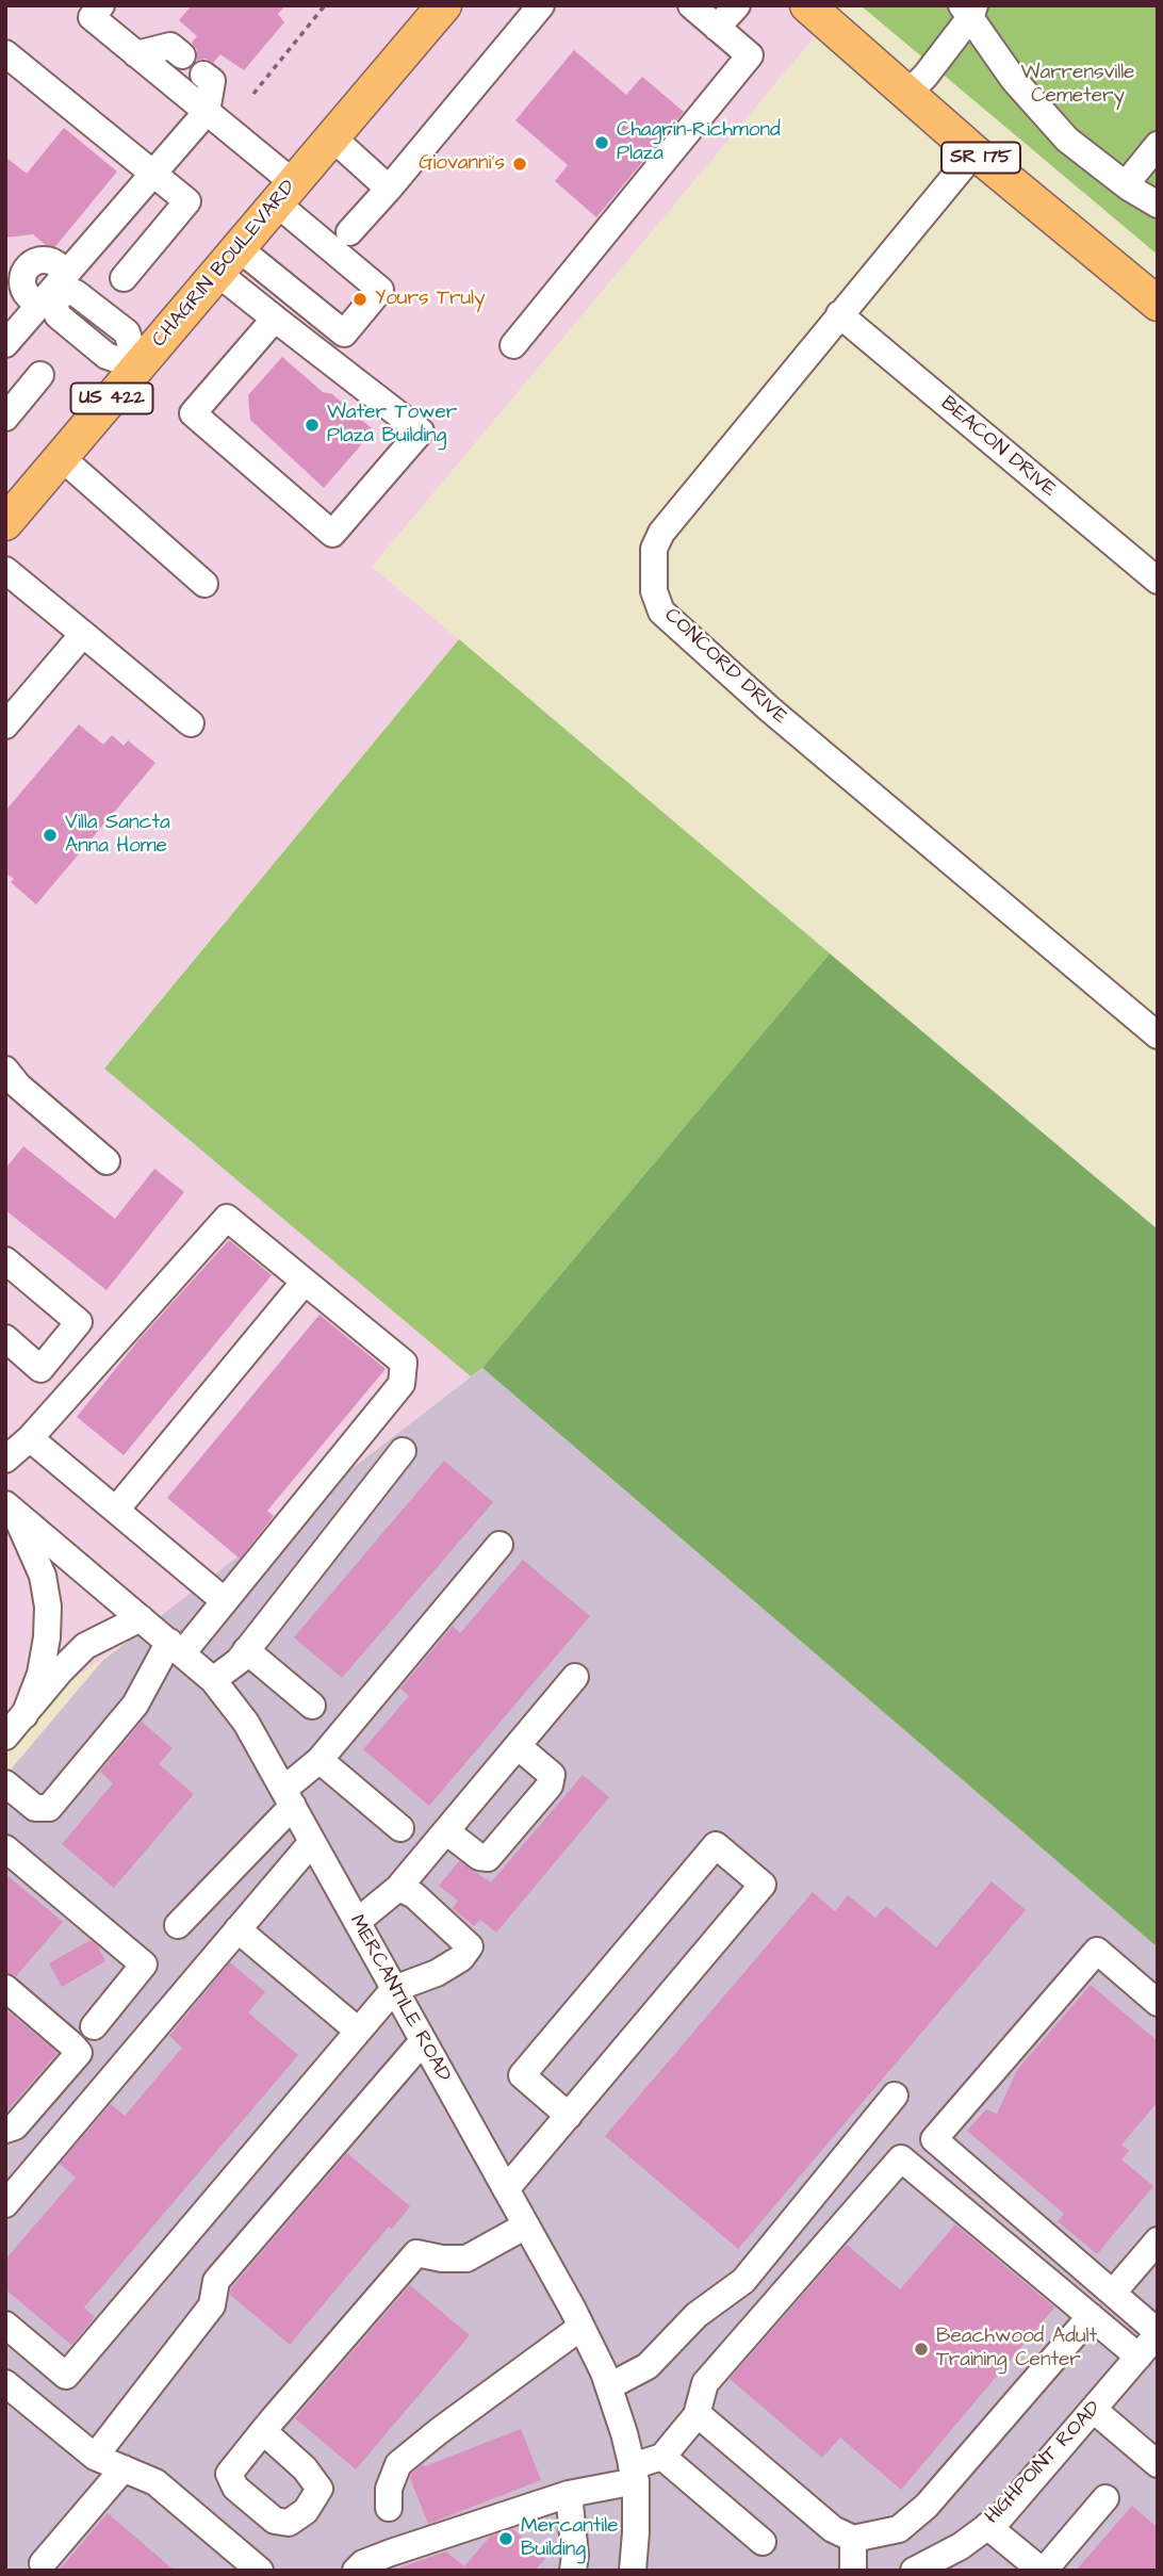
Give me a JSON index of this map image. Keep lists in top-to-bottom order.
{
  "streets": {
    "main road": ["SR 175", "CHAGRIN BOULEVARD", "US 422"],
    "street": [
      "BEACON DRIVE",
      "CONCORD DRIVE",
      "MERCANTILE ROAD",
      "HIGHPOINT ROAD"
    ]
  },
  "crossings": [
    ["SR 175", "CONCORD DRIVE"],
    ["BEACON DRIVE", "CONCORD DRIVE"]
  ],
  "parks": ["Warrensville Cemetery"],
  "places": [
    "Chagrin-Richmond Plaza",
    "Giovanni's",
    "Yours Truly",
    "Water Tower Plaza Building",
    "Villa Sancta Anna Home",
    "Beachwood Adult Training Center",
    "Mercantile Building"
  ]
}
